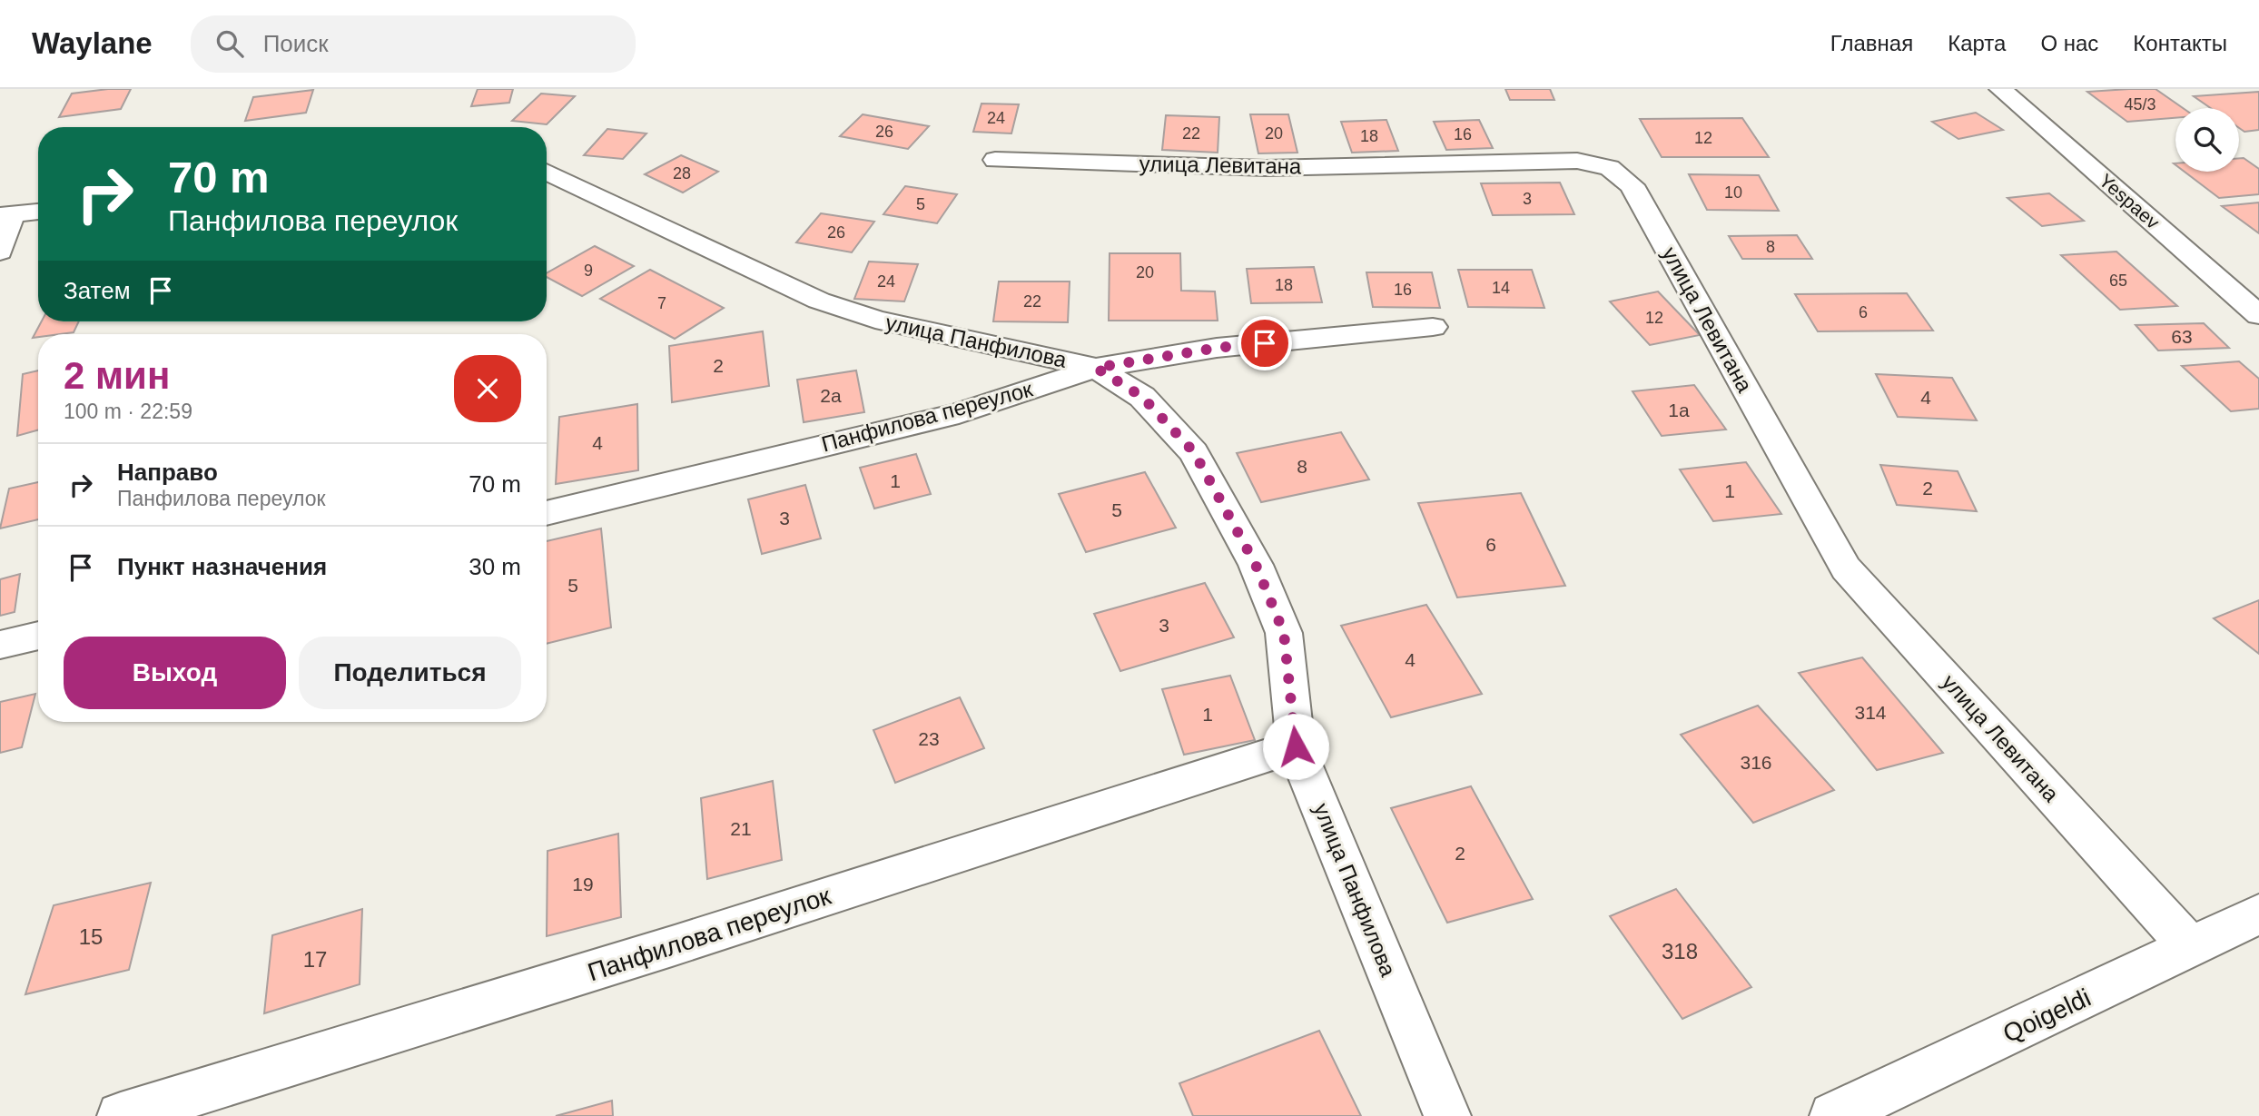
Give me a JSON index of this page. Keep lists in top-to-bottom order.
{
  "streets": {
    "street": [
      "улица Левитана",
      "Yespaev",
      "улица Панфилова",
      "Панфилова переулок",
      "Qoigeldi"
    ]
  },
  "crossings": [
    ["улица Левитана", "Qoigeldi"],
    ["улица Панфилова", "Панфилова переулок"]
  ],
  "house_numbers": [
    "45/3",
    "24",
    "26",
    "22",
    "20",
    "16",
    "18",
    "12",
    "28",
    "10",
    "3",
    "5",
    "26",
    "8",
    "9",
    "20",
    "65",
    "24",
    "18",
    "14",
    "16",
    "22",
    "7",
    "6",
    "12",
    "63",
    "2",
    "2а",
    "4",
    "1а",
    "4",
    "8",
    "1",
    "2",
    "1",
    "5",
    "3",
    "6",
    "5",
    "3",
    "4",
    "314",
    "1",
    "23",
    "316",
    "21",
    "2",
    "19",
    "15",
    "318",
    "17"
  ],
  "page": {
    "header": "Waylane",
    "search": "Поиск",
    "nav": [
      "Главная",
      "Карта",
      "О нас",
      "Контакты"
    ],
    "turn": ["70 m", "Панфилова переулок"],
    "then": "Затем",
    "heading": ["2 мин", "100 m · 22:59"],
    "list": [
      {
        "name": "Направо",
        "note": "Панфилова переулок",
        "value": "70 m"
      },
      {
        "name": "Пункт назначения",
        "value": "30 m"
      }
    ],
    "buttons": ["Выход", "Поделиться"]
  }
}
